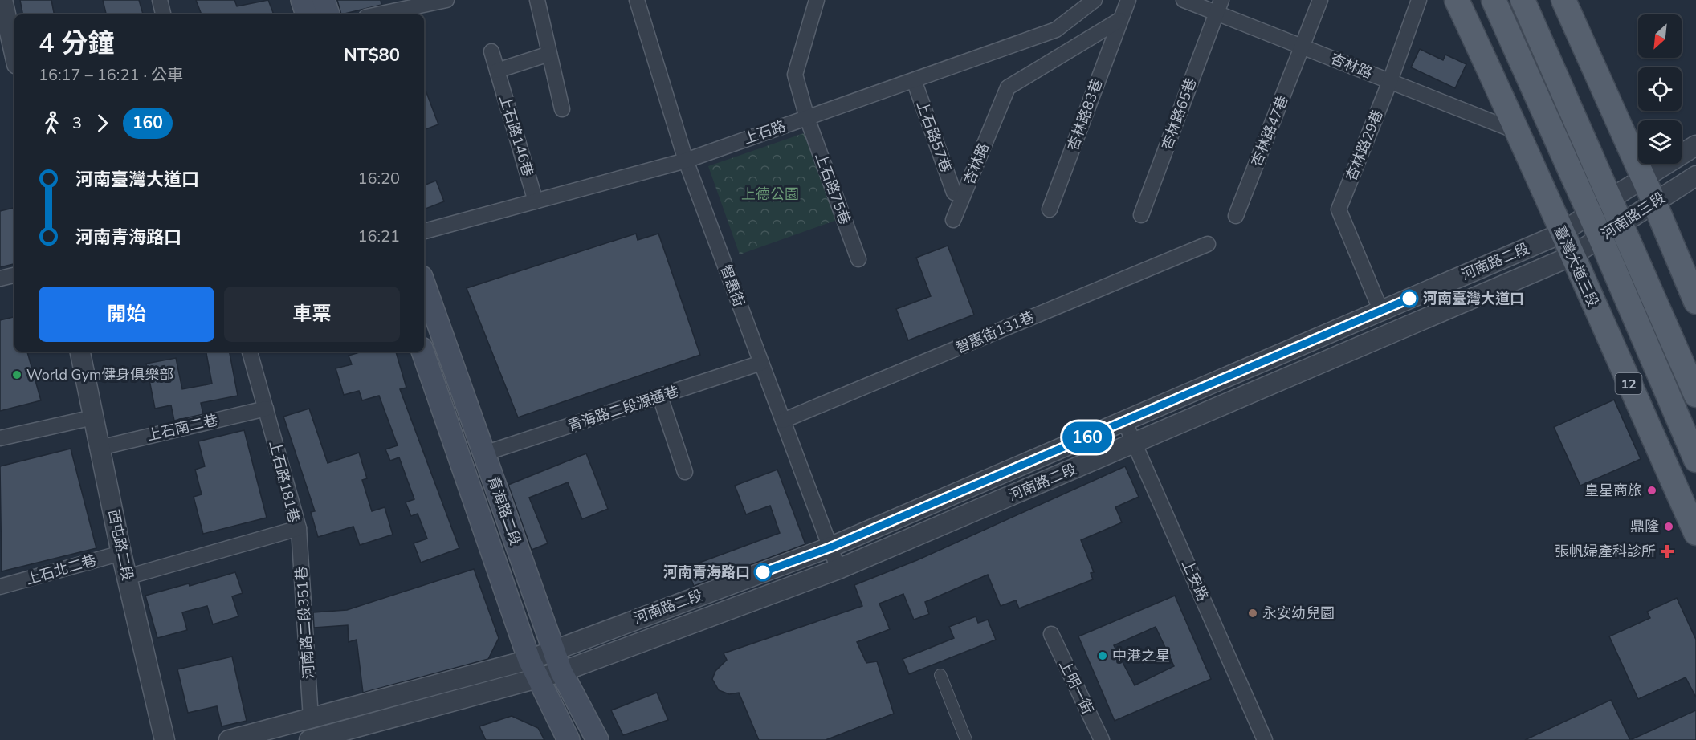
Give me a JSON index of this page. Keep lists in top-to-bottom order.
{
  "streets": {
    "main road": ["臺灣大道三段", "12", "青海路二段"],
    "street": [
      "杏林路",
      "杏林路65巷",
      "杏林路83巷",
      "杏林路47巷",
      "上石路",
      "上石路146巷",
      "上石路57巷",
      "杏林路29巷",
      "上石路75巷",
      "河南路三段",
      "河南路二段",
      "智惠街",
      "智惠街131巷",
      "青海路二段源通巷",
      "上石南二巷",
      "上石路181巷",
      "西屯路二段",
      "上石北二巷",
      "上安路",
      "河南路二段351巷",
      "上明一街"
    ]
  },
  "crossings": [
    ["杏林路", "杏林路65巷"],
    ["杏林路", "杏林路83巷"],
    ["杏林路", "杏林路47巷"],
    ["杏林路", "杏林路29巷"],
    ["杏林路", "臺灣大道三段"],
    ["上石路", "上石路146巷"],
    ["上石路", "上石路57巷"],
    ["上石路", "上石路75巷"],
    ["上石路", "智惠街"],
    ["杏林路29巷", "河南路二段"],
    ["河南路三段", "河南路二段"],
    ["河南路三段", "臺灣大道三段"],
    ["河南路三段", "12"],
    ["河南路二段", "臺灣大道三段"],
    ["河南路二段", "智惠街"],
    ["河南路二段", "12"],
    ["河南路二段", "青海路二段"],
    ["河南路二段", "上安路"],
    ["河南路二段", "河南路二段351巷"],
    ["智惠街", "智惠街131巷"],
    ["智惠街", "青海路二段源通巷"],
    ["青海路二段源通巷", "青海路二段"],
    ["上石南二巷", "上石路181巷"],
    ["上石南二巷", "西屯路二段"],
    ["上石路181巷", "西屯路二段"],
    ["上石路181巷", "河南路二段351巷"],
    ["西屯路二段", "上石北二巷"]
  ],
  "parks": ["上德公園"],
  "places": {
    "other": [
      "河南臺灣大道口",
      "World Gym健身俱樂部",
      "皇星商旅",
      "鼎隆",
      "河南青海路口",
      "永安幼兒園",
      "中港之星"
    ],
    "health": ["張帆婦產科診所"]
  },
  "lines": ["bus line 160"],
  "north": "bottom left",
  "page": {
    "on_map": "160",
    "heading": ["4 分鐘", "16:17 – 16:21 · 公車", "NT$80"],
    "legs": ["3", "160"],
    "list": [
      {
        "name": "河南臺灣大道口",
        "value": "16:20"
      },
      {
        "name": "河南青海路口",
        "value": "16:21"
      }
    ],
    "buttons": ["開始", "車票"]
  }
}
